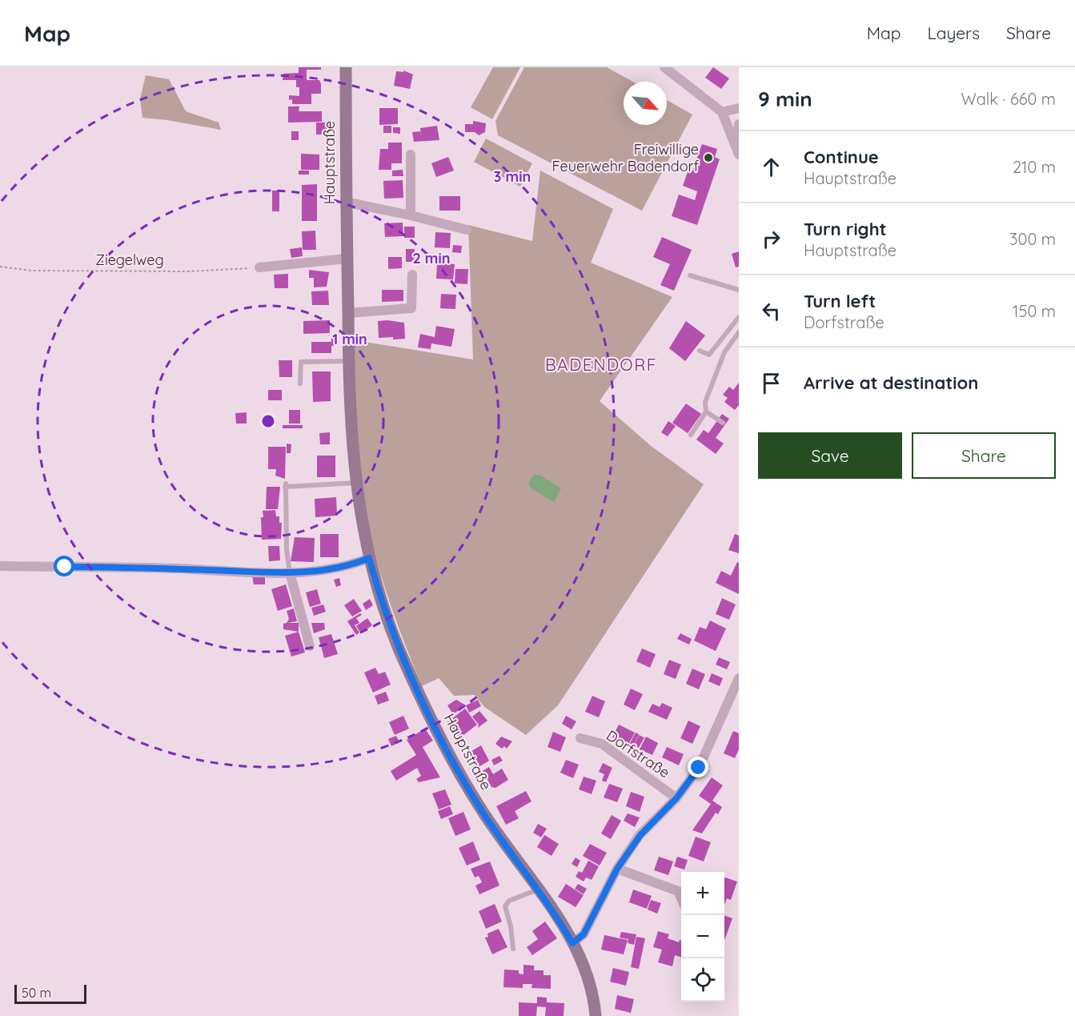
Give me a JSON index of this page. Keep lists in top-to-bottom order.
{
  "streets": {
    "main road": ["Hauptstraße"],
    "street": ["Dorfstraße"],
    "path": ["Ziegelweg"]
  },
  "crossings": [
    ["Hauptstraße", "Dorfstraße"]
  ],
  "districts": ["BADENDORF"],
  "places": ["Freiwillige Feuerwehr Badendorf"],
  "scale_bar": "50 m",
  "north": "bottom right",
  "page": {
    "header": "Map",
    "nav": ["Map", "Layers", "Share"],
    "heading": ["9 min", "Walk · 660 m"],
    "list": [
      ["Continue", "Hauptstraße", "210 m"],
      ["Turn right", "Hauptstraße", "300 m"],
      ["Turn left", "Dorfstraße", "150 m"],
      "Arrive at destination"
    ],
    "buttons": ["Save", "Share"],
    "map_buttons": ["+", "−"],
    "scale": "50 m"
  },
  "rings": ["3 min", "2 min", "1 min"]
}
